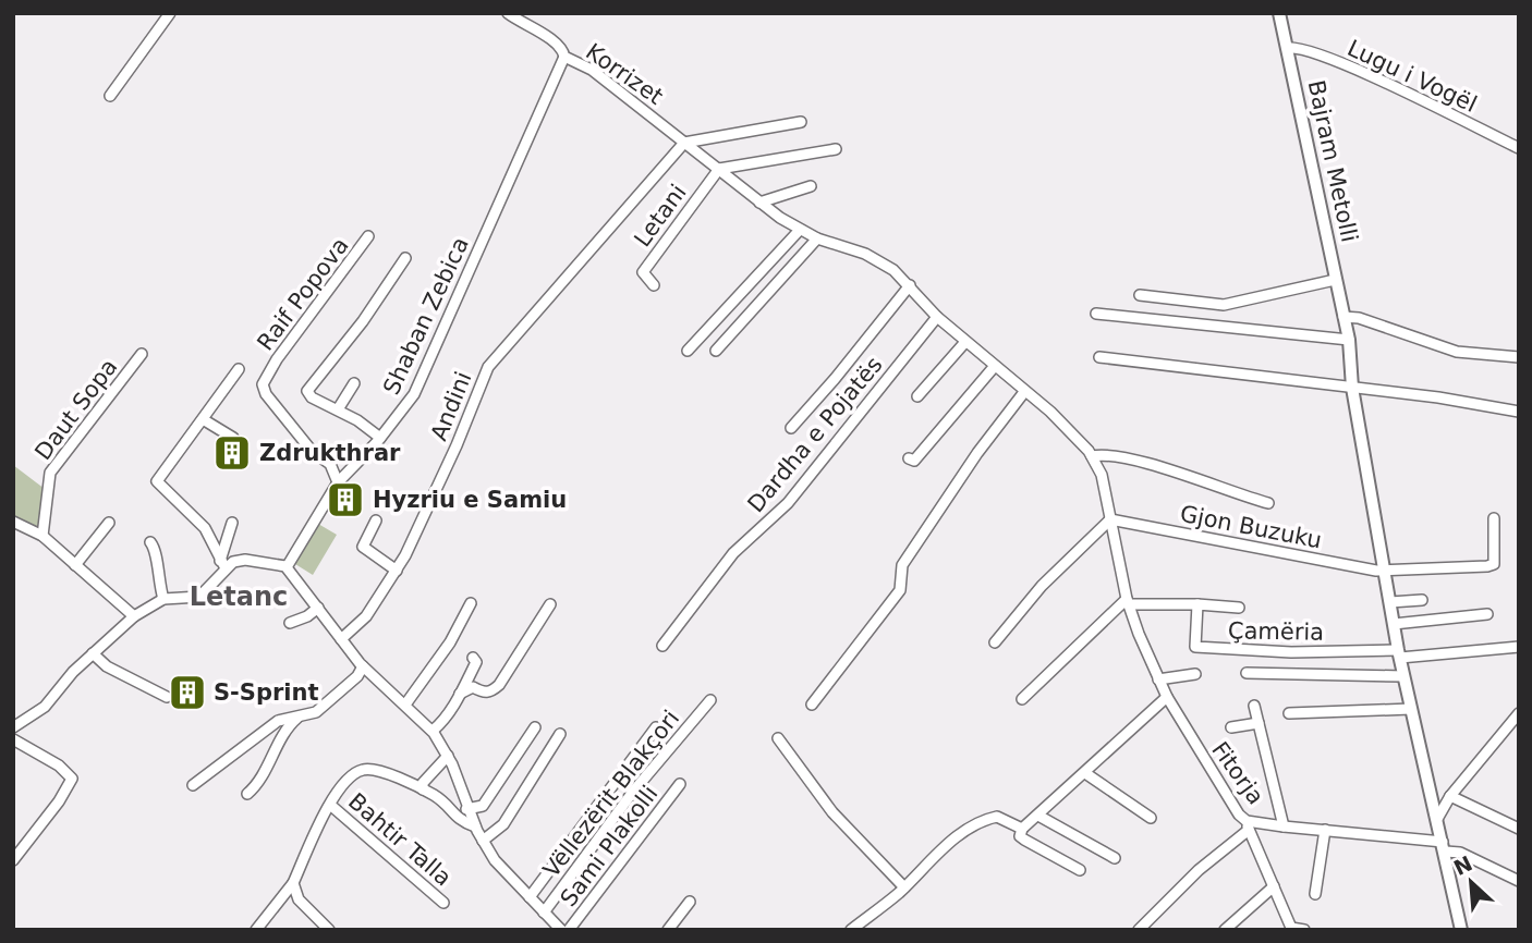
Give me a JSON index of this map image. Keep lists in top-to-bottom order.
{
  "streets": {
    "main road": ["Bajram Metolli"],
    "street": [
      "Korrizet",
      "Lugu i Vogël",
      "Letani",
      "Raif Popova",
      "Shaban Zebica",
      "Andini",
      "Daut Sopa",
      "Dardha e Pojatës",
      "Gjon Buzuku",
      "Çamëria",
      "Fitorja",
      "Vëllezërit Blakçori",
      "Bahtir Talla",
      "Sami Plakolli"
    ]
  },
  "crossings": [
    ["Korrizet", "Letani"],
    ["Korrizet", "Shaban Zebica"],
    ["Korrizet", "Andini"],
    ["Korrizet", "Dardha e Pojatës"],
    ["Korrizet", "Fitorja"],
    ["Lugu i Vogël", "Bajram Metolli"],
    ["Bajram Metolli", "Gjon Buzuku"],
    ["Bajram Metolli", "Çamëria"],
    ["Bajram Metolli", "Fitorja"],
    ["Raif Popova", "Shaban Zebica"],
    ["Shaban Zebica", "Sami Plakolli"],
    ["Andini", "Sami Plakolli"],
    ["Dardha e Pojatës", "Fitorja"],
    ["Gjon Buzuku", "Fitorja"],
    ["Çamëria", "Fitorja"],
    ["Vëllezërit Blakçori", "Sami Plakolli"]
  ],
  "districts": ["Letanc"],
  "places": {
    "building": ["Zdrukthrar", "Hyzriu e Samiu", "S-Sprint"]
  },
  "north": "top left"
}
